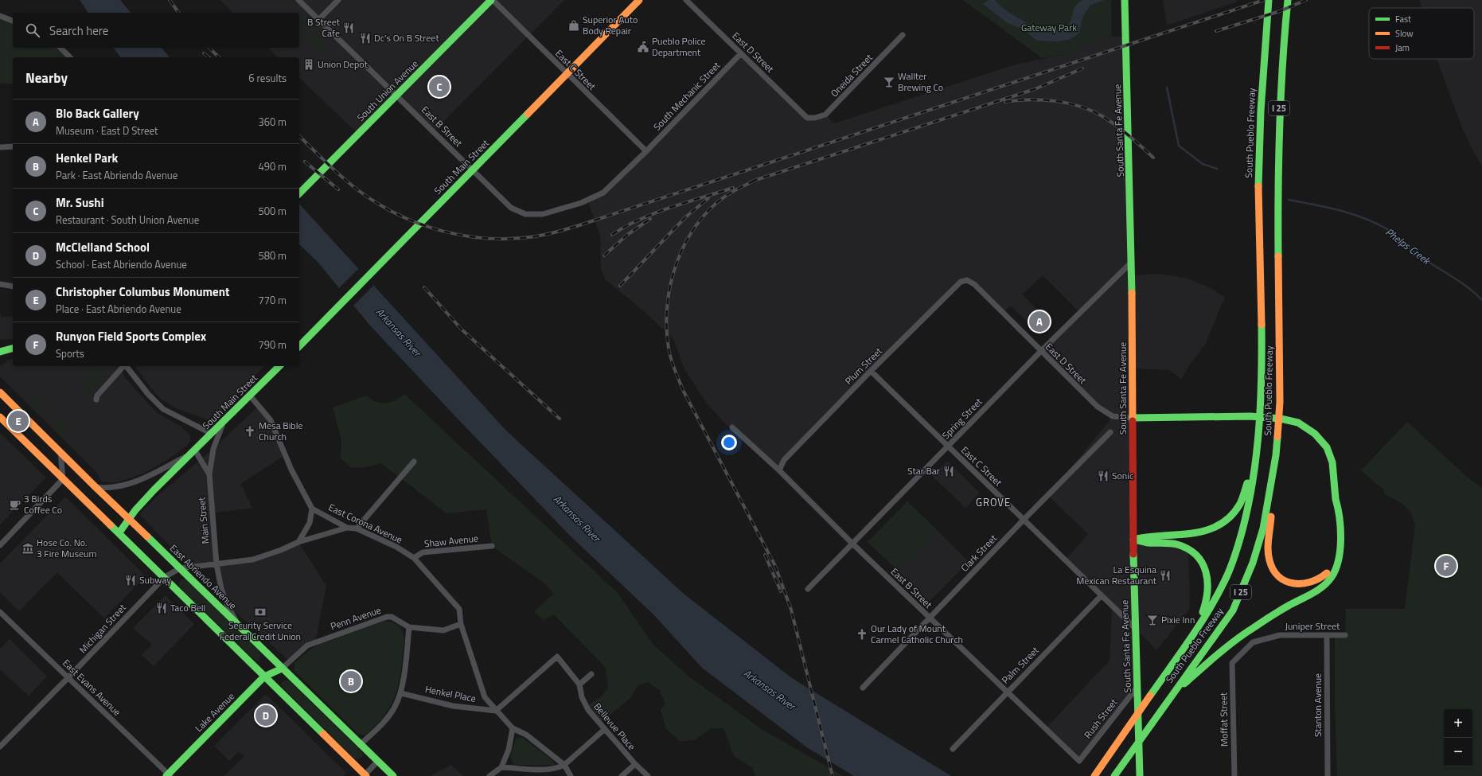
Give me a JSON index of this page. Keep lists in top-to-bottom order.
{
  "streets": {
    "main road": [
      "South Union Avenue",
      "I 25",
      "South Santa Fe Avenue",
      "South Pueblo Freeway",
      "South Main Street",
      "East Abriendo Avenue",
      "Lake Avenue"
    ],
    "street": [
      "East D Street",
      "East C Street",
      "Oneida Street",
      "South Mechanic Street",
      "East B Street",
      "Plum Street",
      "Spring Street",
      "Main Street",
      "East Corona Avenue",
      "Shaw Avenue",
      "Clark Street",
      "Penn Avenue",
      "Juniper Street",
      "Michigan Street",
      "Palm Street",
      "East Evans Avenue",
      "Henkel Place",
      "Stanton Avenue",
      "Rush Street",
      "Moffat Street",
      "Bellevue Place"
    ]
  },
  "crossings": [
    ["East D Street", "Oneida Street"],
    ["East D Street", "South Mechanic Street"],
    ["East D Street", "South Santa Fe Avenue"],
    ["East D Street", "Plum Street"],
    ["East D Street", "Spring Street"],
    ["East C Street", "South Union Avenue"],
    ["East C Street", "South Mechanic Street"],
    ["East C Street", "East B Street"],
    ["East C Street", "South Santa Fe Avenue"],
    ["East C Street", "South Main Street"],
    ["East C Street", "Plum Street"],
    ["East C Street", "Spring Street"],
    ["East C Street", "Clark Street"],
    ["East C Street", "Palm Street"],
    ["South Union Avenue", "East B Street"],
    ["South Mechanic Street", "East B Street"],
    ["East B Street", "Plum Street"],
    ["East B Street", "Spring Street"],
    ["East B Street", "Clark Street"],
    ["East B Street", "Palm Street"],
    ["East B Street", "Rush Street"],
    ["South Santa Fe Avenue", "Spring Street"],
    ["South Santa Fe Avenue", "Rush Street"],
    ["South Main Street", "Main Street"],
    ["South Main Street", "East Abriendo Avenue"],
    ["Main Street", "East Abriendo Avenue"],
    ["East Corona Avenue", "Shaw Avenue"],
    ["East Corona Avenue", "Penn Avenue"],
    ["East Corona Avenue", "Henkel Place"],
    ["East Corona Avenue", "Bellevue Place"],
    ["East Abriendo Avenue", "Penn Avenue"],
    ["East Abriendo Avenue", "Michigan Street"],
    ["East Abriendo Avenue", "Lake Avenue"],
    ["Penn Avenue", "Lake Avenue"],
    ["Juniper Street", "Stanton Avenue"],
    ["Juniper Street", "Moffat Street"],
    ["Michigan Street", "East Evans Avenue"],
    ["East Evans Avenue", "Lake Avenue"],
    ["Henkel Place", "Bellevue Place"]
  ],
  "districts": ["GROVE"],
  "water": ["Phelps Creek", "Arkansas River"],
  "parks": ["Gateway Park"],
  "places": {
    "shop": ["Superior Auto Body Repair"],
    "restaurant": [
      "B Street Cafe",
      "Dc's On B Street",
      "Star Bar",
      "Sonic",
      "La Esquina Mexican Restaurant",
      "Subway",
      "Taco Bell"
    ],
    "public building": ["Pueblo Police Department"],
    "building": ["Union Depot"],
    "bar": ["Wallter Brewing Co", "Pixie Inn"],
    "church": ["Mesa Bible Church", "Our Lady of Mount Carmel Catholic Church"],
    "cafe": ["3 Birds Coffee Co"],
    "museum": ["Hose Co. No. 3 Fire Museum"],
    "bank": ["Security Service Federal Credit Union"]
  },
  "legend": ["Fast", "Slow", "Jam"],
  "page": {
    "search": "Search here",
    "heading": ["Nearby", "6 results"],
    "pins": [
      "C",
      "A",
      "E",
      "F",
      "B",
      "D"
    ],
    "list": [
      {
        "mark": "A",
        "name": "Blo Back Gallery",
        "note": "Museum · East D Street",
        "value": "360 m"
      },
      {
        "mark": "B",
        "name": "Henkel Park",
        "note": "Park · East Abriendo Avenue",
        "value": "490 m"
      },
      {
        "mark": "C",
        "name": "Mr. Sushi",
        "note": "Restaurant · South Union Avenue",
        "value": "500 m"
      },
      {
        "mark": "D",
        "name": "McClelland School",
        "note": "School · East Abriendo Avenue",
        "value": "580 m"
      },
      {
        "mark": "E",
        "name": "Christopher Columbus Monument",
        "note": "Place · East Abriendo Avenue",
        "value": "770 m"
      },
      {
        "mark": "F",
        "name": "Runyon Field Sports Complex",
        "note": "Sports",
        "value": "790 m"
      }
    ],
    "map_buttons": ["+", "−"]
  }
}
